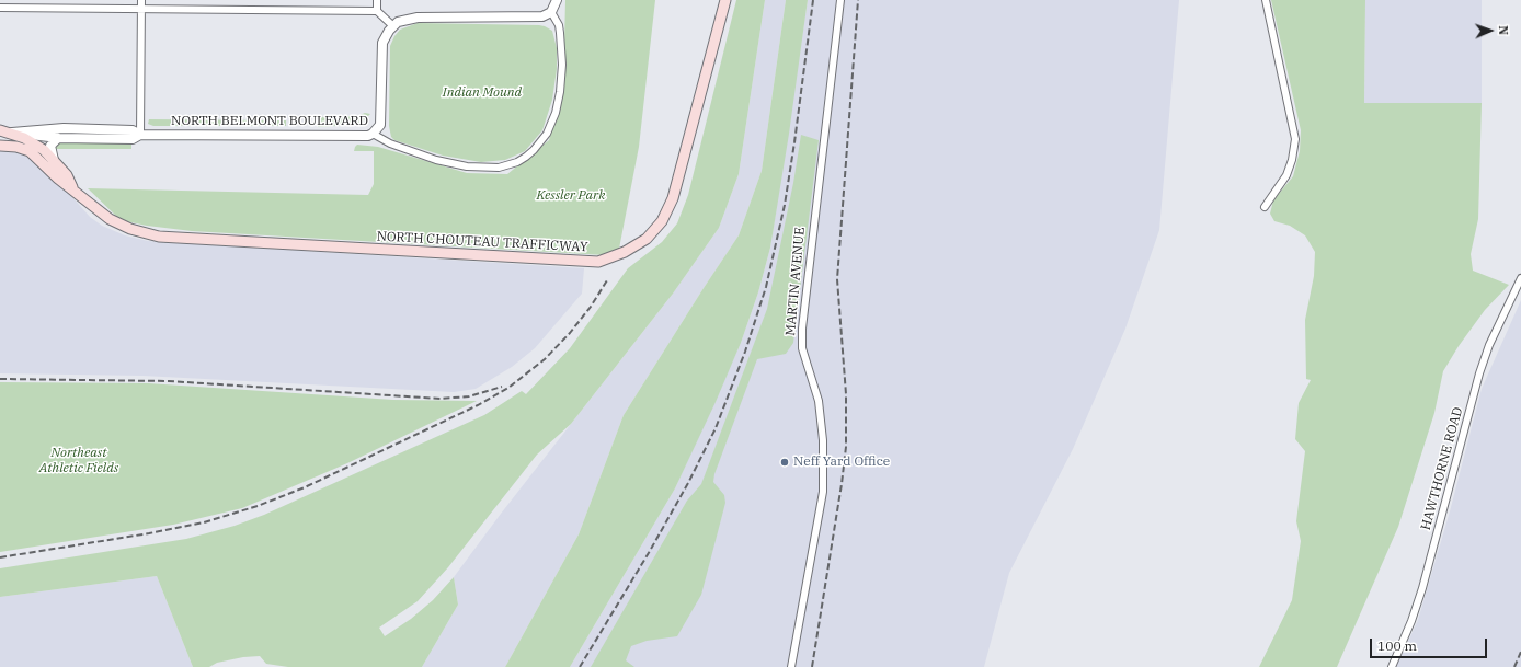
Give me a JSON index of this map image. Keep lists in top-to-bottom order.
{
  "streets": {
    "main road": ["NORTH BELMONT BOULEVARD", "NORTH CHOUTEAU TRAFFICWAY"],
    "street": ["MARTIN AVENUE", "HAWTHORNE ROAD"]
  },
  "crossings": [
    ["NORTH BELMONT BOULEVARD", "NORTH CHOUTEAU TRAFFICWAY"]
  ],
  "parks": ["Indian Mound", "Kessler Park", "Northeast Athletic Fields"],
  "places": ["Neff Yard Office"],
  "scale_bar": "100 m",
  "north": "right"
}
